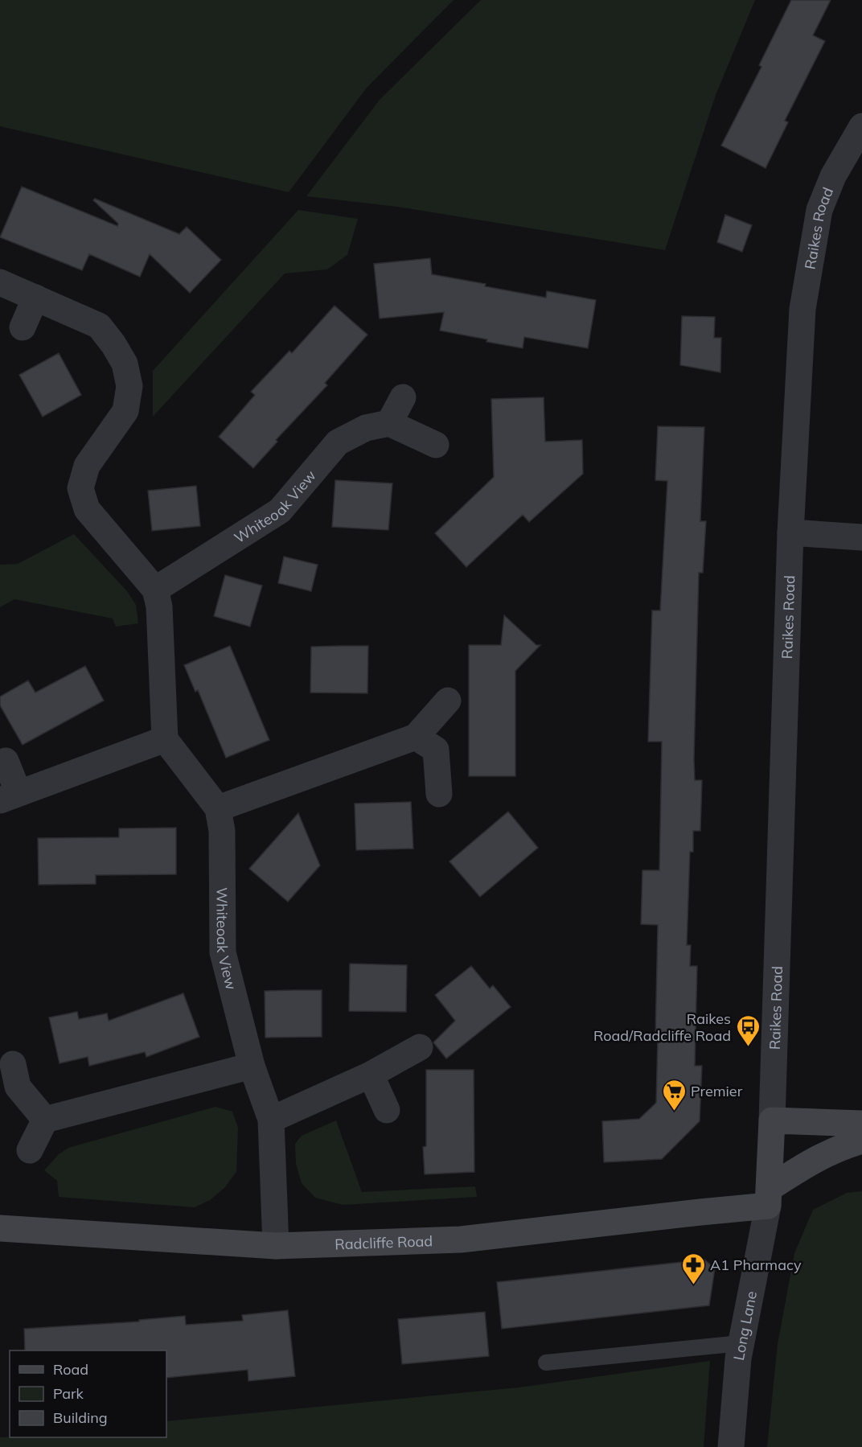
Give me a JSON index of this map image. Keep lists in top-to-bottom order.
{
  "streets": {
    "main road": ["Radcliffe Road", "Long Lane"],
    "street": ["Raikes Road", "Whiteoak View"]
  },
  "crossings": [
    ["Raikes Road", "Long Lane"],
    ["Whiteoak View", "Radcliffe Road"],
    ["Radcliffe Road", "Long Lane"]
  ],
  "places": {
    "bus stop": ["Raikes Road/Radcliffe Road"],
    "supermarket": ["Premier"],
    "pharmacy": ["A1 Pharmacy"]
  },
  "legend": ["Road", "Park", "Building"]
}
